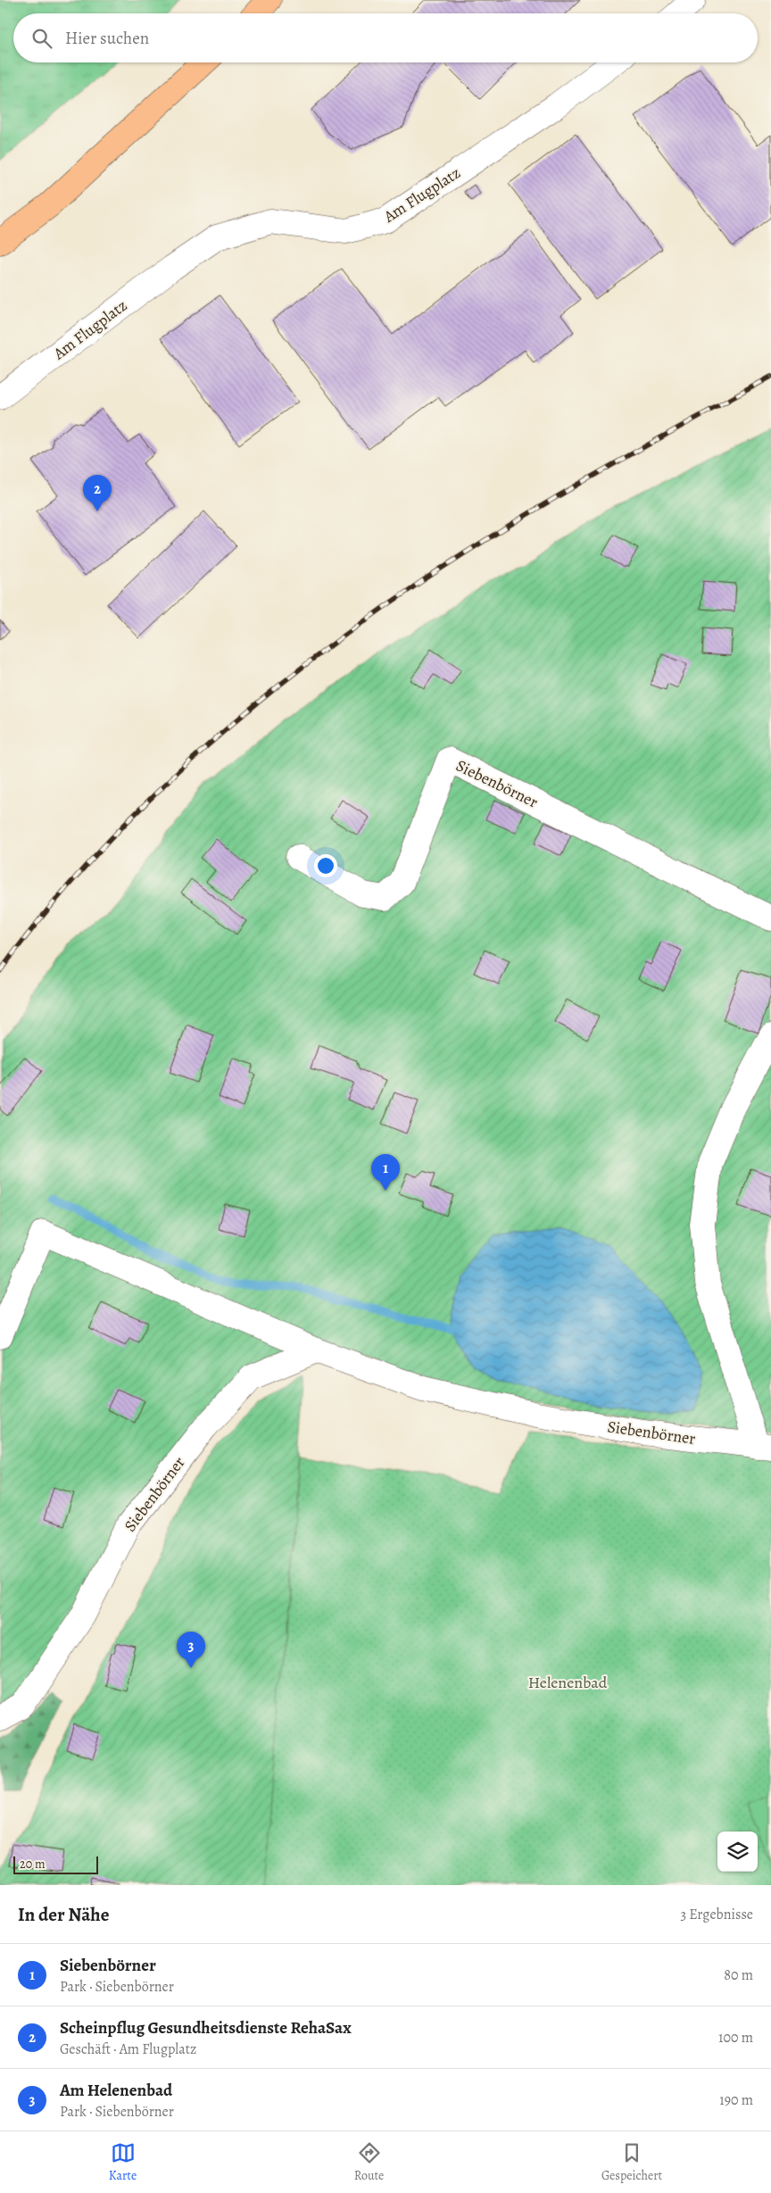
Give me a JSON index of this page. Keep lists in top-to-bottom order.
{
  "streets": {
    "street": ["Am Flugplatz", "Siebenbörner"]
  },
  "parks": ["Helenenbad"],
  "scale_bar": "20 m",
  "page": {
    "search": "Hier suchen",
    "pins": ["2", "1", "3"],
    "scale": "20 m",
    "heading": ["In der Nähe", "3 Ergebnisse"],
    "list": [
      {
        "mark": "1",
        "name": "Siebenbörner",
        "note": "Park · Siebenbörner",
        "value": "80 m"
      },
      {
        "mark": "2",
        "name": "Scheinpflug Gesundheitsdienste RehaSax",
        "note": "Geschäft · Am Flugplatz",
        "value": "100 m"
      },
      {
        "mark": "3",
        "name": "Am Helenenbad",
        "note": "Park · Siebenbörner",
        "value": "190 m"
      }
    ],
    "nav": ["Karte", "Route", "Gespeichert"]
  }
}
